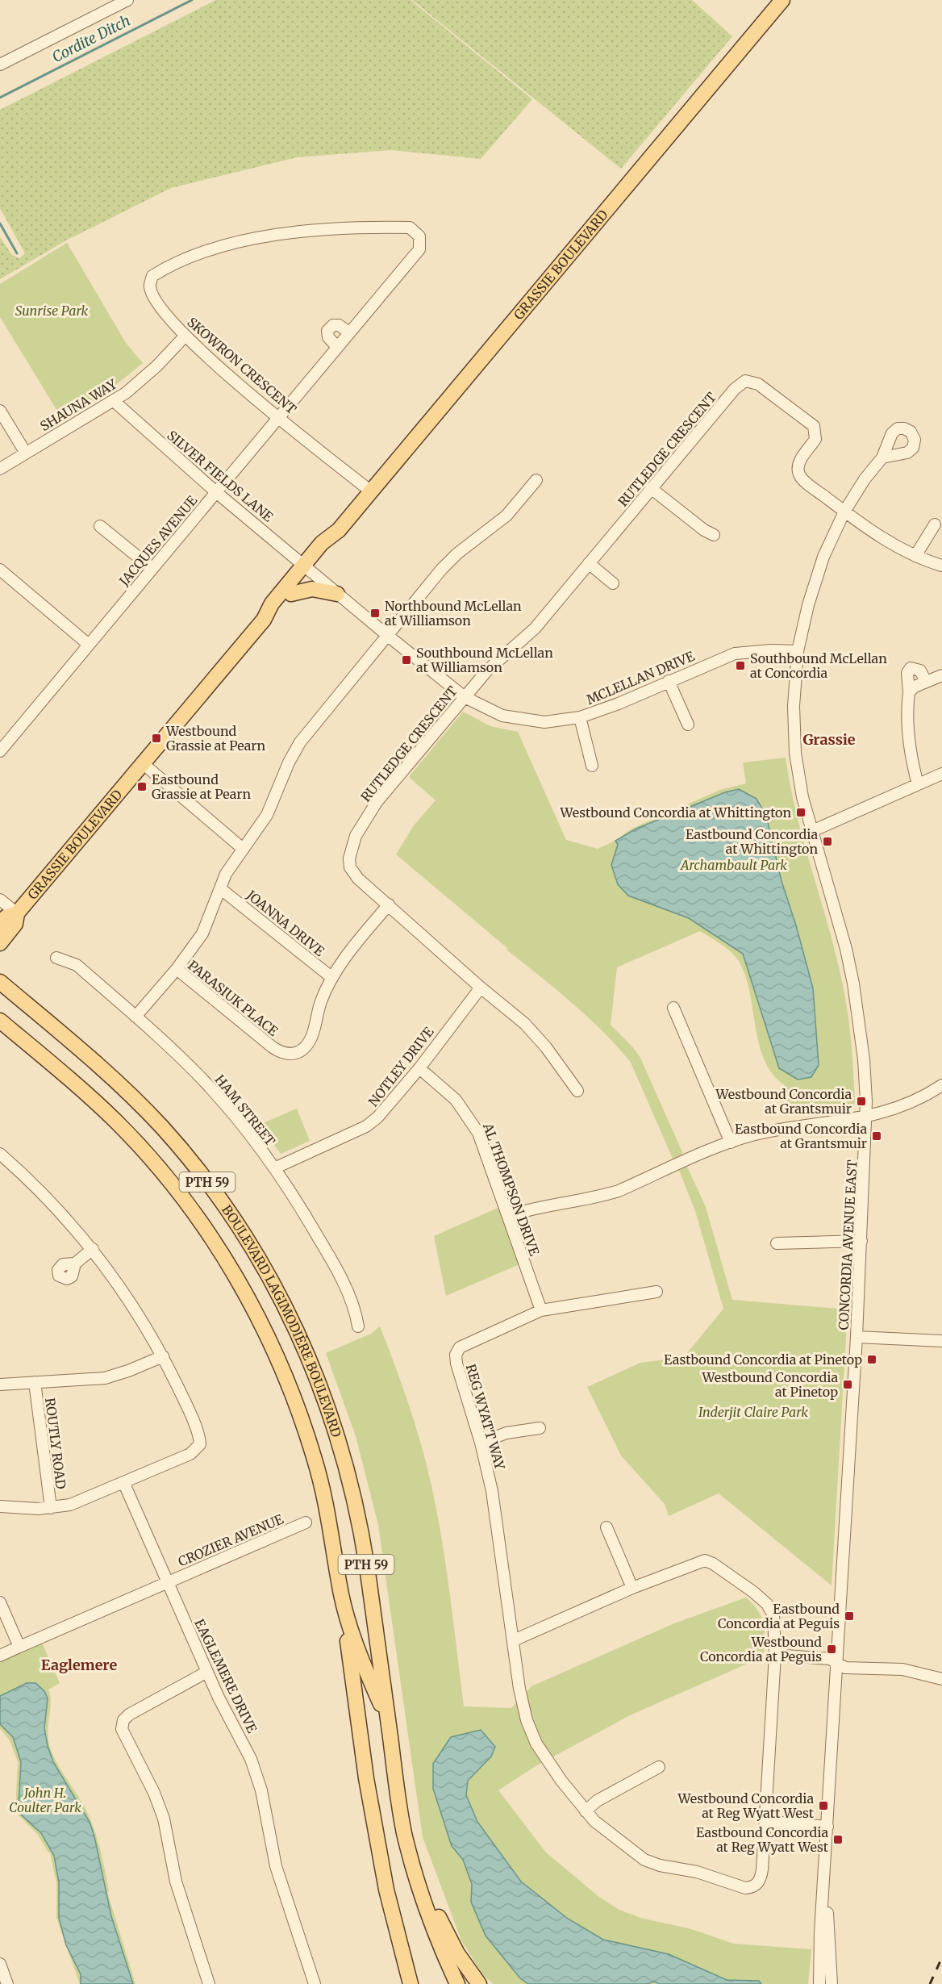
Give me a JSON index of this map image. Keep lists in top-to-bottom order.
{
  "streets": {
    "main road": ["GRASSIE BOULEVARD", "PTH 59", "BOULEVARD LAGIMODIÈRE BOULEVARD"],
    "street": [
      "SKOWRON CRESCENT",
      "SHAUNA WAY",
      "RUTLEDGE CRESCENT",
      "SILVER FIELDS LANE",
      "JACQUES AVENUE",
      "MCLELLAN DRIVE",
      "JOANNA DRIVE",
      "PARASIUK PLACE",
      "NOTLEY DRIVE",
      "HAM STREET",
      "AL THOMPSON DRIVE",
      "CONCORDIA AVENUE EAST",
      "REG WYATT WAY",
      "ROUTLY ROAD",
      "CROZIER AVENUE",
      "EAGLEMERE DRIVE"
    ]
  },
  "crossings": [
    ["GRASSIE BOULEVARD", "SKOWRON CRESCENT"],
    ["GRASSIE BOULEVARD", "SILVER FIELDS LANE"],
    ["GRASSIE BOULEVARD", "MCLELLAN DRIVE"],
    ["SKOWRON CRESCENT", "SHAUNA WAY"],
    ["SKOWRON CRESCENT", "JACQUES AVENUE"],
    ["SHAUNA WAY", "SILVER FIELDS LANE"],
    ["RUTLEDGE CRESCENT", "MCLELLAN DRIVE"],
    ["RUTLEDGE CRESCENT", "PARASIUK PLACE"],
    ["RUTLEDGE CRESCENT", "NOTLEY DRIVE"],
    ["RUTLEDGE CRESCENT", "CONCORDIA AVENUE EAST"],
    ["SILVER FIELDS LANE", "JACQUES AVENUE"],
    ["SILVER FIELDS LANE", "MCLELLAN DRIVE"],
    ["MCLELLAN DRIVE", "CONCORDIA AVENUE EAST"],
    ["JOANNA DRIVE", "PARASIUK PLACE"],
    ["NOTLEY DRIVE", "HAM STREET"],
    ["NOTLEY DRIVE", "AL THOMPSON DRIVE"],
    ["AL THOMPSON DRIVE", "REG WYATT WAY"],
    ["CROZIER AVENUE", "EAGLEMERE DRIVE"]
  ],
  "districts": ["Grassie", "Eaglemere"],
  "water": ["Cordite Ditch"],
  "parks": [
    "Sunrise Park",
    "Archambault Park",
    "Inderjit Claire Park",
    "John H. Coulter Park"
  ],
  "places": {
    "transit": [
      "Northbound McLellan at Williamson",
      "Southbound McLellan at Williamson",
      "Southbound McLellan at Concordia",
      "Westbound Grassie at Pearn",
      "Eastbound Grassie at Pearn",
      "Westbound Concordia at Whittington",
      "Eastbound Concordia at Whittington",
      "Westbound Concordia at Grantsmuir",
      "Eastbound Concordia at Grantsmuir",
      "Eastbound Concordia at Pinetop",
      "Westbound Concordia at Pinetop",
      "Eastbound Concordia at Peguis",
      "Westbound Concordia at Peguis",
      "Westbound Concordia at Reg Wyatt West",
      "Eastbound Concordia at Reg Wyatt West"
    ]
  }
}
